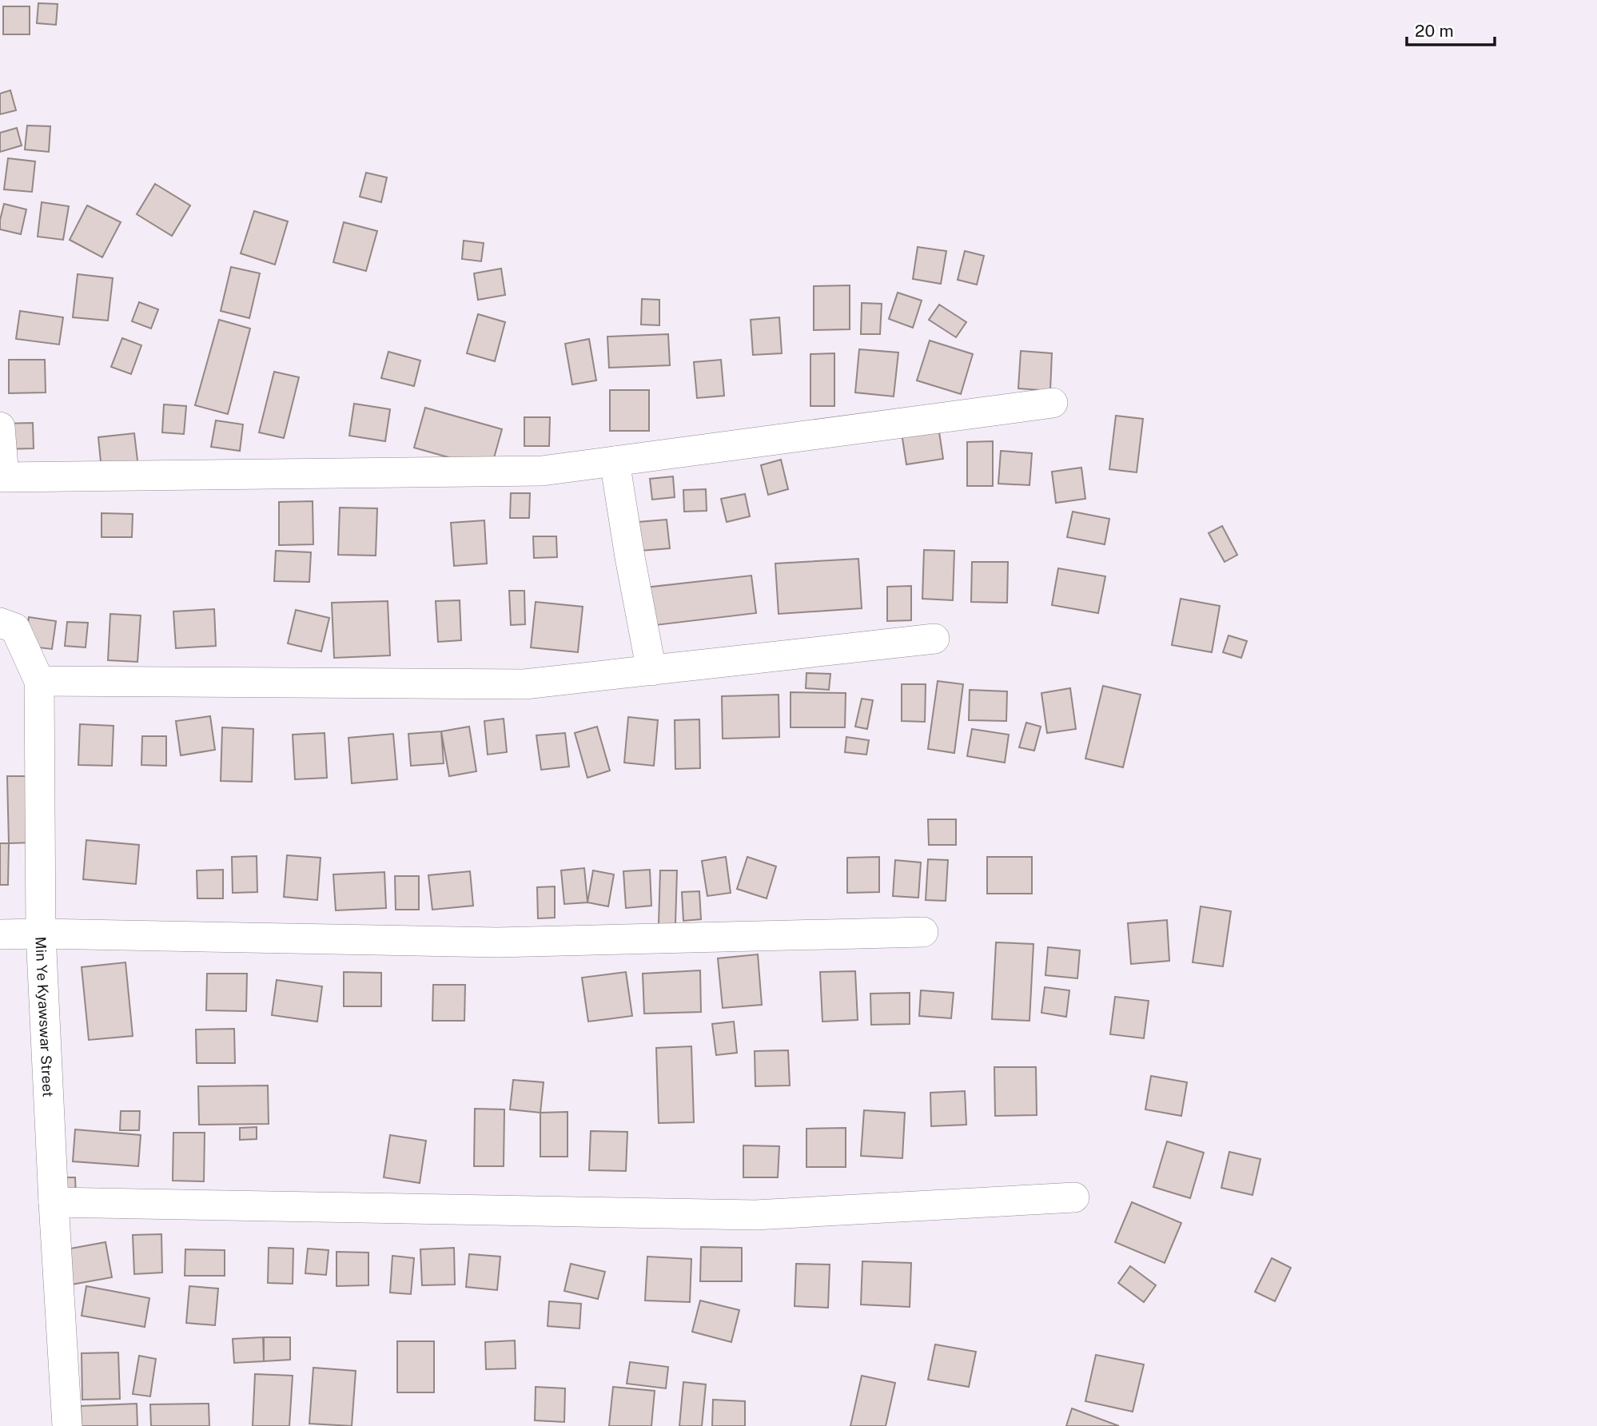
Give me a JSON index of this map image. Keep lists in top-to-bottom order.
{
  "streets": {
    "street": ["Min Ye Kyawswar Street"]
  },
  "scale_bar": "20 m"
}
